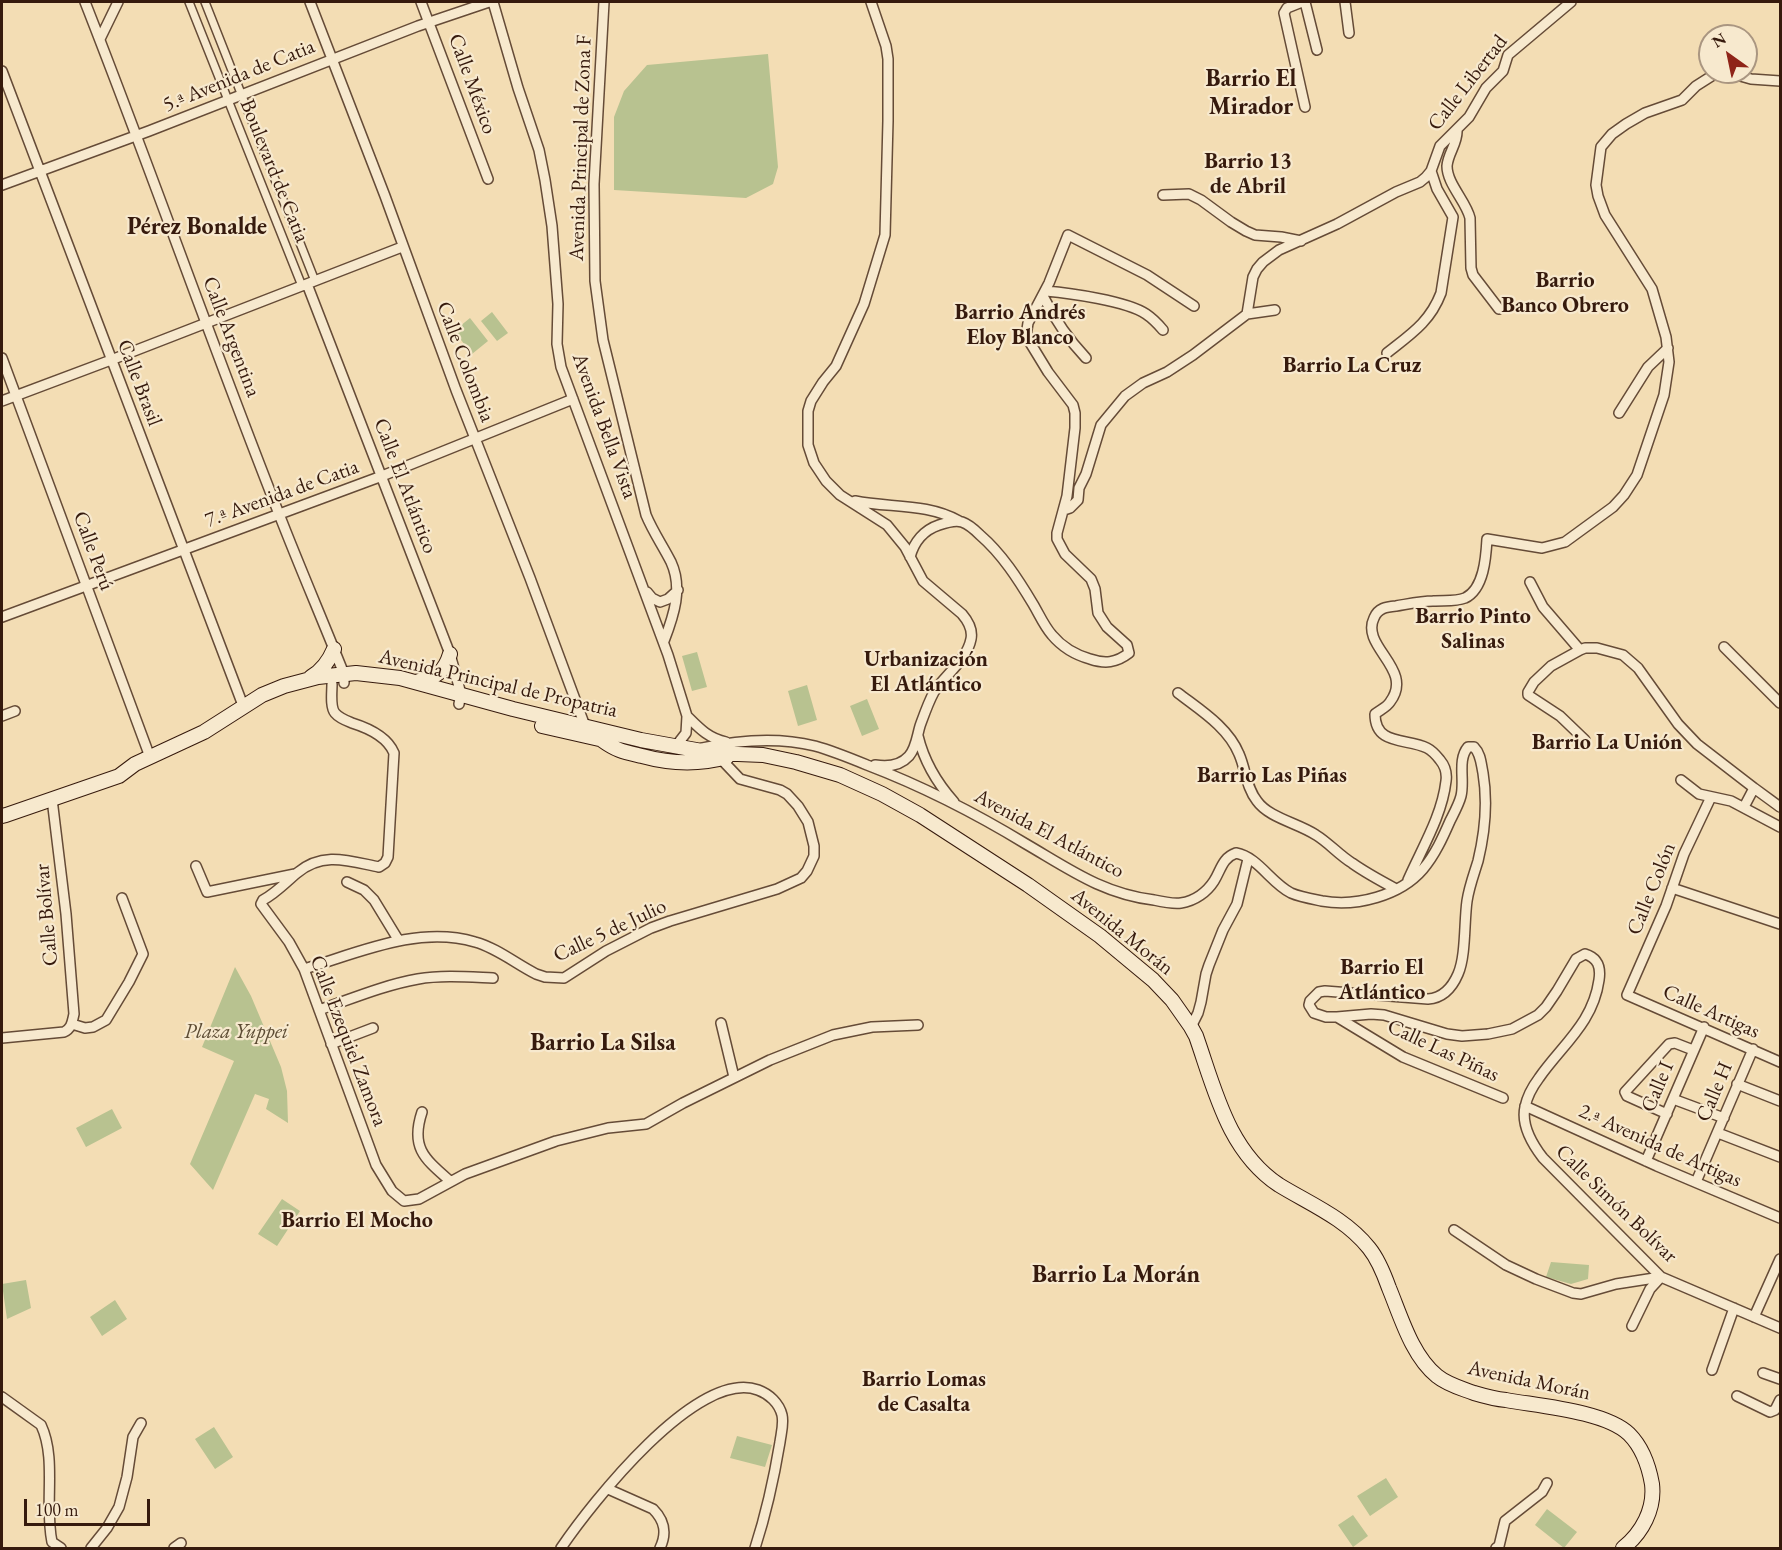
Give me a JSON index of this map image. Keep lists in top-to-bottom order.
{
  "streets": {
    "main road": ["Avenida Principal de Propatria", "Avenida Morán"],
    "street": [
      "5.ª Avenida de Catia",
      "Calle Libertad",
      "Calle México",
      "Avenida Principal de Zona F",
      "Boulevard de Catia",
      "Calle Argentina",
      "Calle Colombia",
      "Calle Brasil",
      "Avenida Bella Vista",
      "Calle El Atlántico",
      "7.ª Avenida de Catia",
      "Calle Perú",
      "Avenida El Atlántico",
      "Calle Colón",
      "Calle Bolívar",
      "Calle 5 de Julio",
      "Calle Artigas",
      "Calle Ezequiel Zamora",
      "Calle Las Piñas",
      "Calle I",
      "Calle H",
      "2.ª Avenida de Artigas",
      "Calle Simón Bolívar"
    ]
  },
  "crossings": [
    ["5.ª Avenida de Catia", "Calle México"],
    ["5.ª Avenida de Catia", "Boulevard de Catia"],
    ["5.ª Avenida de Catia", "Calle Argentina"],
    ["5.ª Avenida de Catia", "Calle Colombia"],
    ["5.ª Avenida de Catia", "Calle Brasil"],
    ["5.ª Avenida de Catia", "Avenida Bella Vista"],
    ["Avenida Principal de Zona F", "Avenida Bella Vista"],
    ["Boulevard de Catia", "Calle El Atlántico"],
    ["Calle Argentina", "7.ª Avenida de Catia"],
    ["Calle Argentina", "Avenida Principal de Propatria"],
    ["Calle Argentina", "Calle Ezequiel Zamora"],
    ["Calle Colombia", "7.ª Avenida de Catia"],
    ["Calle Colombia", "Avenida Principal de Propatria"],
    ["Calle Brasil", "7.ª Avenida de Catia"],
    ["Calle Brasil", "Avenida Principal de Propatria"],
    ["Avenida Bella Vista", "7.ª Avenida de Catia"],
    ["Calle El Atlántico", "7.ª Avenida de Catia"],
    ["Calle El Atlántico", "Avenida Principal de Propatria"],
    ["7.ª Avenida de Catia", "Calle Perú"],
    ["Calle Perú", "Avenida Principal de Propatria"],
    ["Avenida Principal de Propatria", "Calle Bolívar"],
    ["Avenida Principal de Propatria", "Avenida Morán"],
    ["Avenida El Atlántico", "Avenida Morán"],
    ["Calle Colón", "Calle Artigas"],
    ["Calle 5 de Julio", "Avenida Morán"],
    ["Calle 5 de Julio", "Calle Ezequiel Zamora"],
    ["Calle Artigas", "Calle I"],
    ["Calle Artigas", "Calle H"],
    ["Calle I", "2.ª Avenida de Artigas"],
    ["Calle H", "2.ª Avenida de Artigas"],
    ["2.ª Avenida de Artigas", "Calle Simón Bolívar"]
  ],
  "districts": [
    "Barrio El Mirador",
    "Barrio 13 de Abril",
    "Pérez Bonalde",
    "Barrio Banco Obrero",
    "Barrio Andrés Eloy Blanco",
    "Barrio La Cruz",
    "Barrio Pinto Salinas",
    "Urbanización El Atlántico",
    "Barrio La Unión",
    "Barrio Las Piñas",
    "Barrio El Atlántico",
    "Barrio La Silsa",
    "Barrio El Mocho",
    "Barrio La Morán",
    "Barrio Lomas de Casalta"
  ],
  "parks": ["Plaza Yuppei"],
  "scale_bar": "100 m",
  "north": "top left"
}
